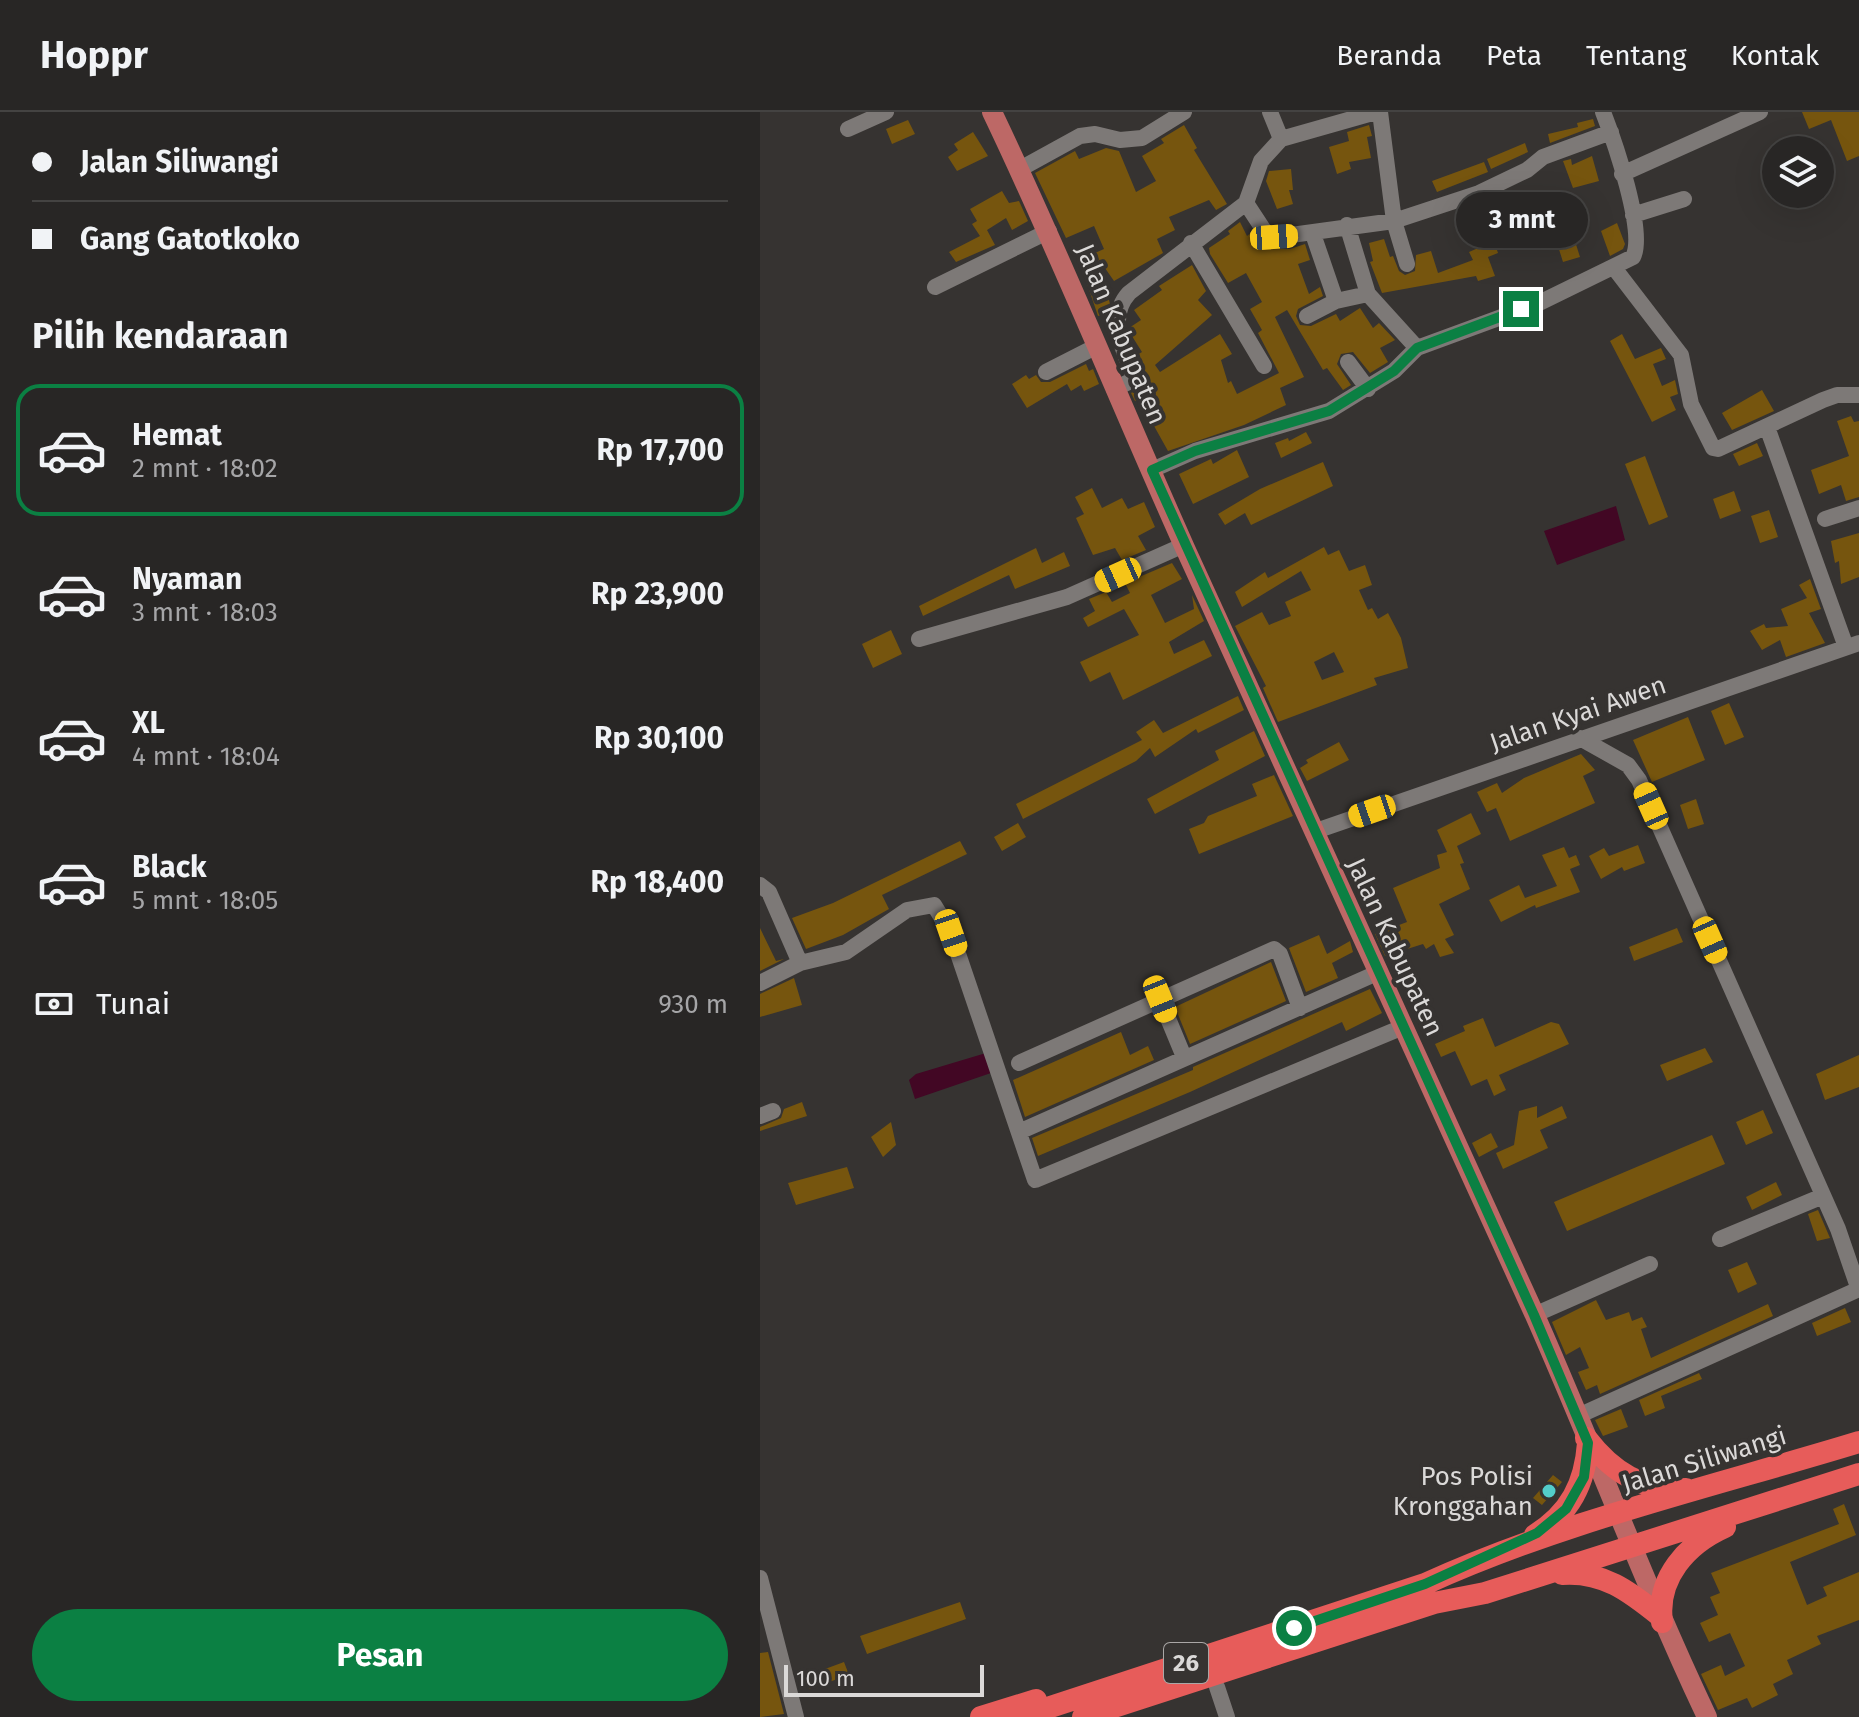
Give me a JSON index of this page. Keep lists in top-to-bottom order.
{
  "streets": {
    "highway": ["Jalan Siliwangi", "26"],
    "main road": ["Jalan Kabupaten"],
    "street": ["Jalan Kyai Awen"]
  },
  "crossings": [
    ["Jalan Kabupaten", "Jalan Kyai Awen"],
    ["Jalan Kabupaten", "Jalan Siliwangi"]
  ],
  "places": ["Pos Polisi Kronggahan"],
  "scale_bar": "100 m",
  "page": {
    "header": "Hoppr",
    "nav": [
      "Beranda",
      "Peta",
      "Tentang",
      "Kontak"
    ],
    "banner": ["Jalan Siliwangi", "Gang Gatotkoko"],
    "bubble": "3 mnt",
    "heading": "Pilih kendaraan",
    "list": [
      {
        "name": "Hemat",
        "note": "2 mnt · 18:02",
        "value": "Rp 17,700"
      },
      {
        "name": "Nyaman",
        "note": "3 mnt · 18:03",
        "value": "Rp 23,900"
      },
      {
        "name": "XL",
        "note": "4 mnt · 18:04",
        "value": "Rp 30,100"
      },
      {
        "name": "Black",
        "note": "5 mnt · 18:05",
        "value": "Rp 18,400"
      }
    ],
    "pay": ["Tunai", "930 m"],
    "buttons": "Pesan",
    "scale": "100 m"
  }
}
